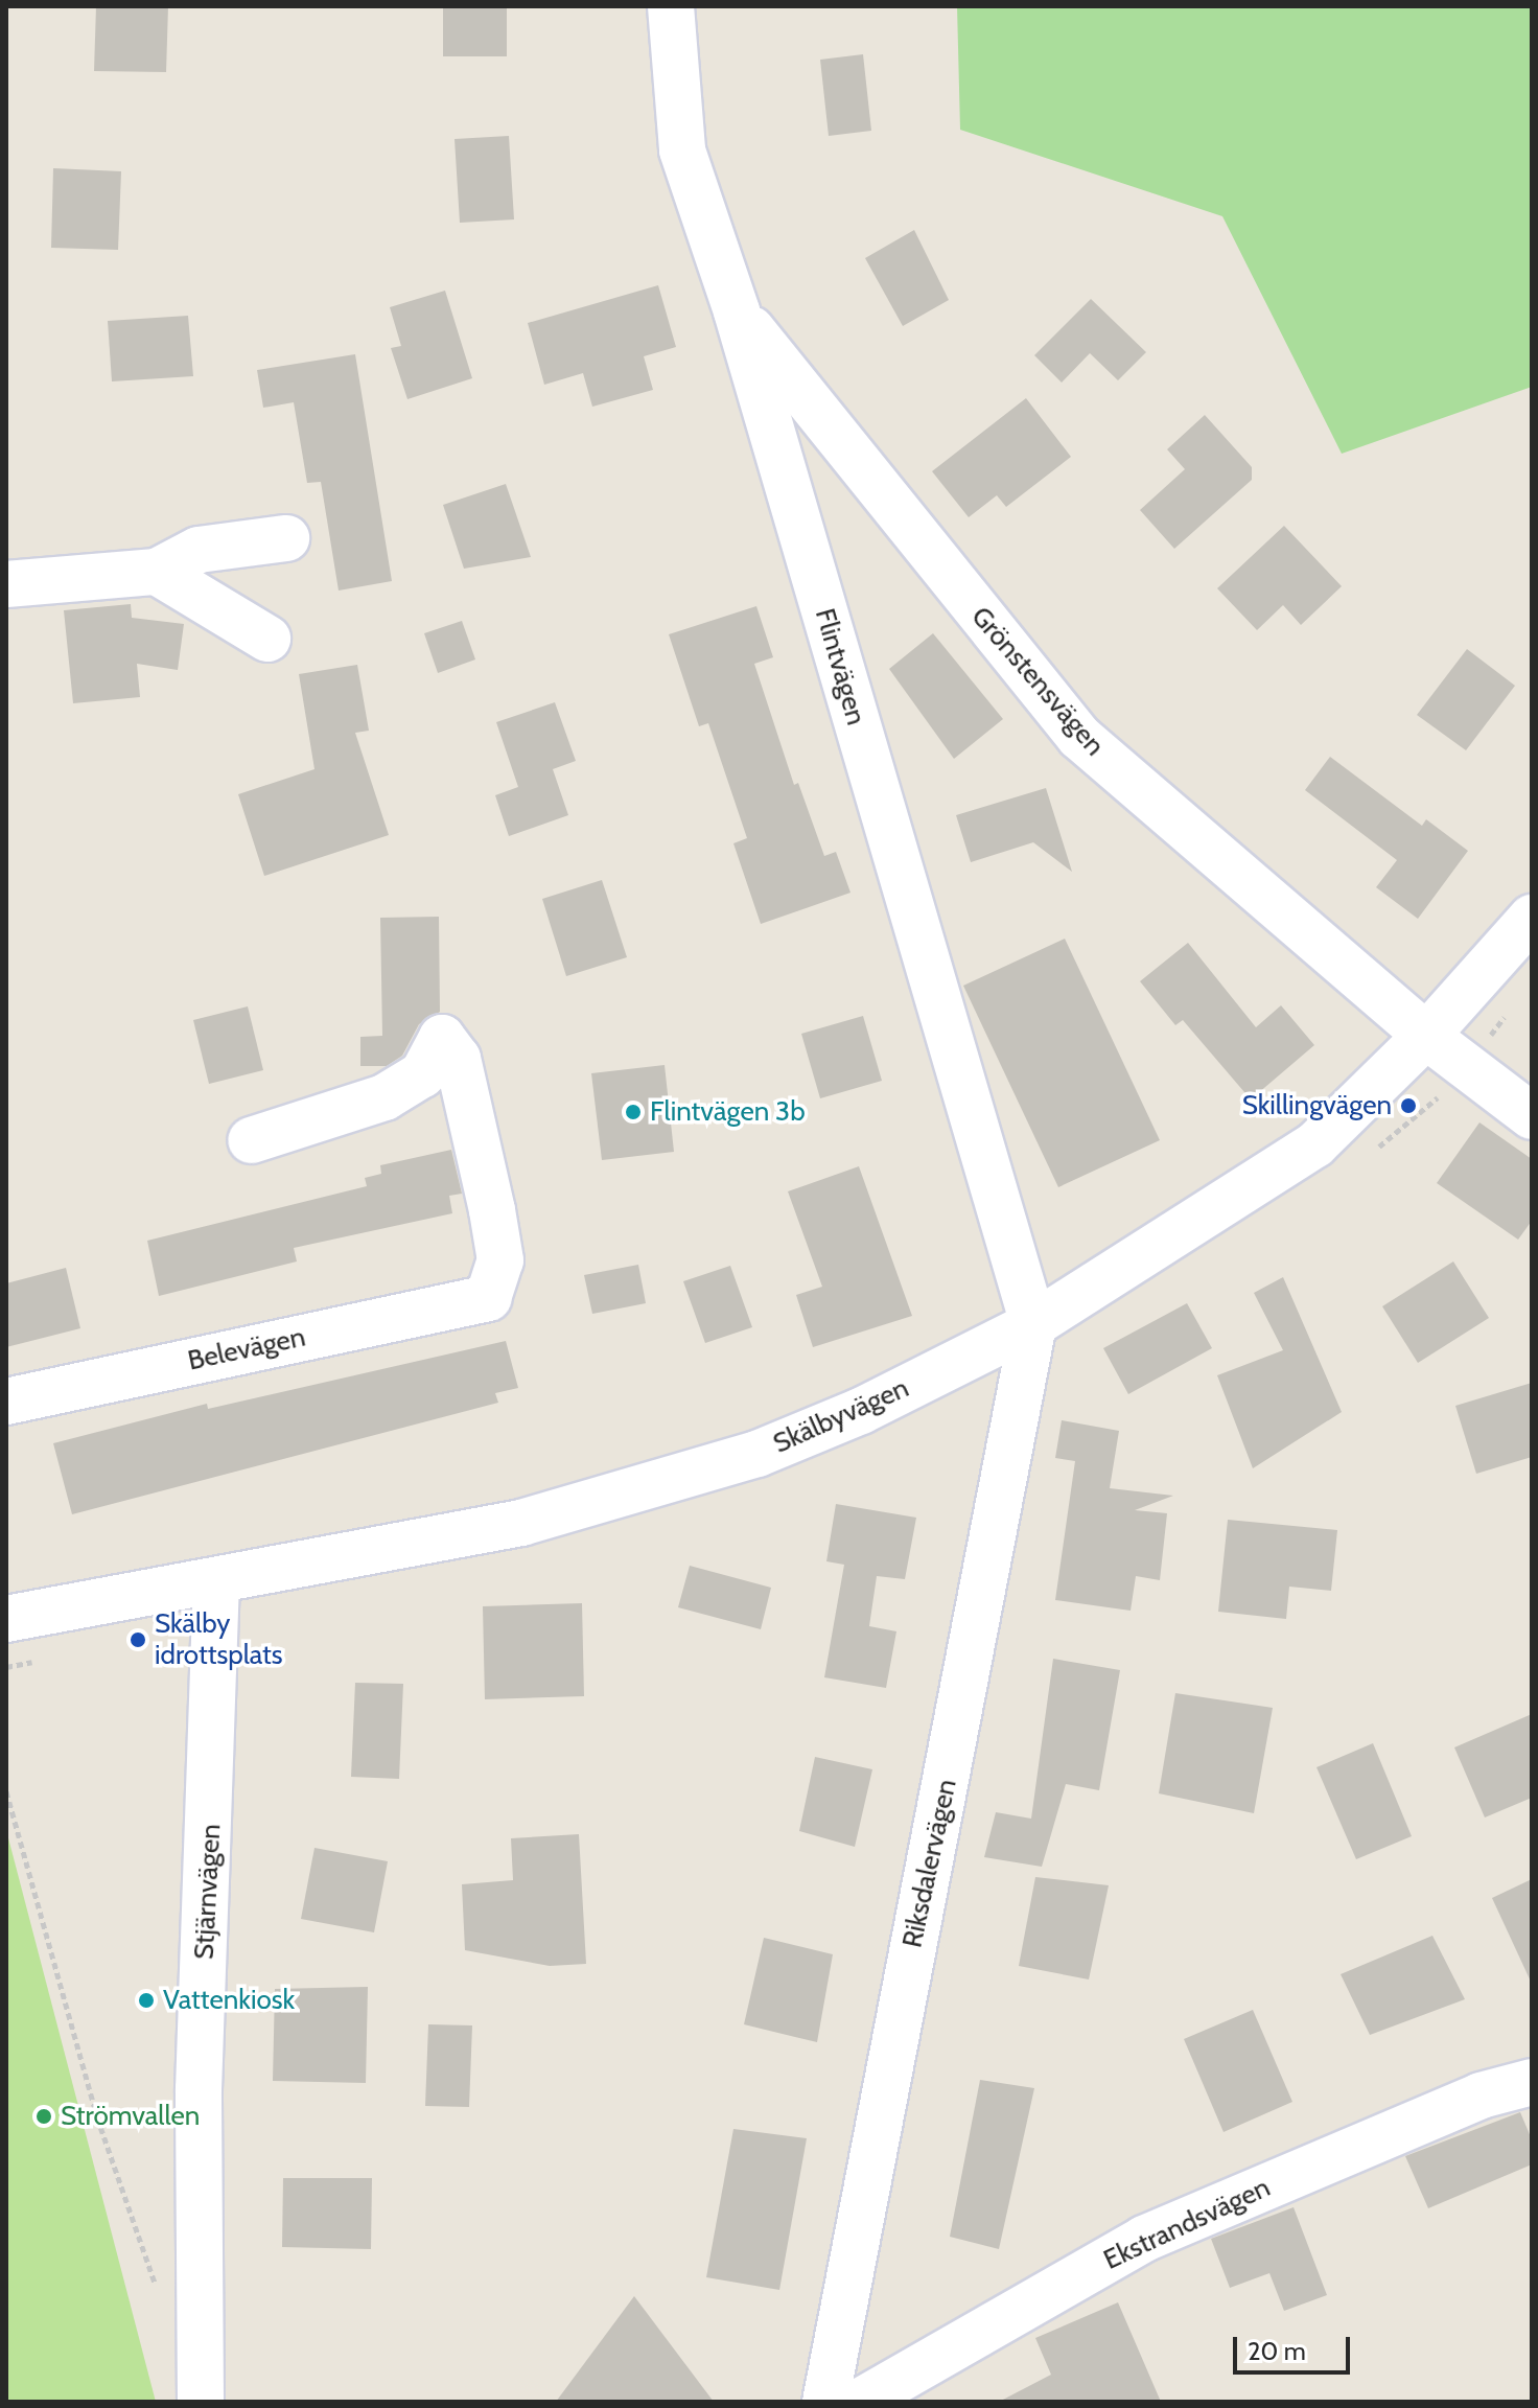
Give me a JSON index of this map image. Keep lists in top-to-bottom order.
{
  "streets": {
    "street": [
      "Flintvägen",
      "Grönstensvägen",
      "Belevägen",
      "Skälbyvägen",
      "Riksdalervägen",
      "Stjärnvägen",
      "Ekstrandsvägen"
    ]
  },
  "crossings": [
    ["Flintvägen", "Grönstensvägen"],
    ["Flintvägen", "Skälbyvägen"],
    ["Flintvägen", "Riksdalervägen"],
    ["Grönstensvägen", "Skälbyvägen"],
    ["Skälbyvägen", "Riksdalervägen"],
    ["Skälbyvägen", "Stjärnvägen"]
  ],
  "places": [
    "Skillingvägen",
    "Flintvägen 3b",
    "Skälby idrottsplats",
    "Vattenkiosk",
    "Strömvallen"
  ],
  "scale_bar": "20 m"
}
